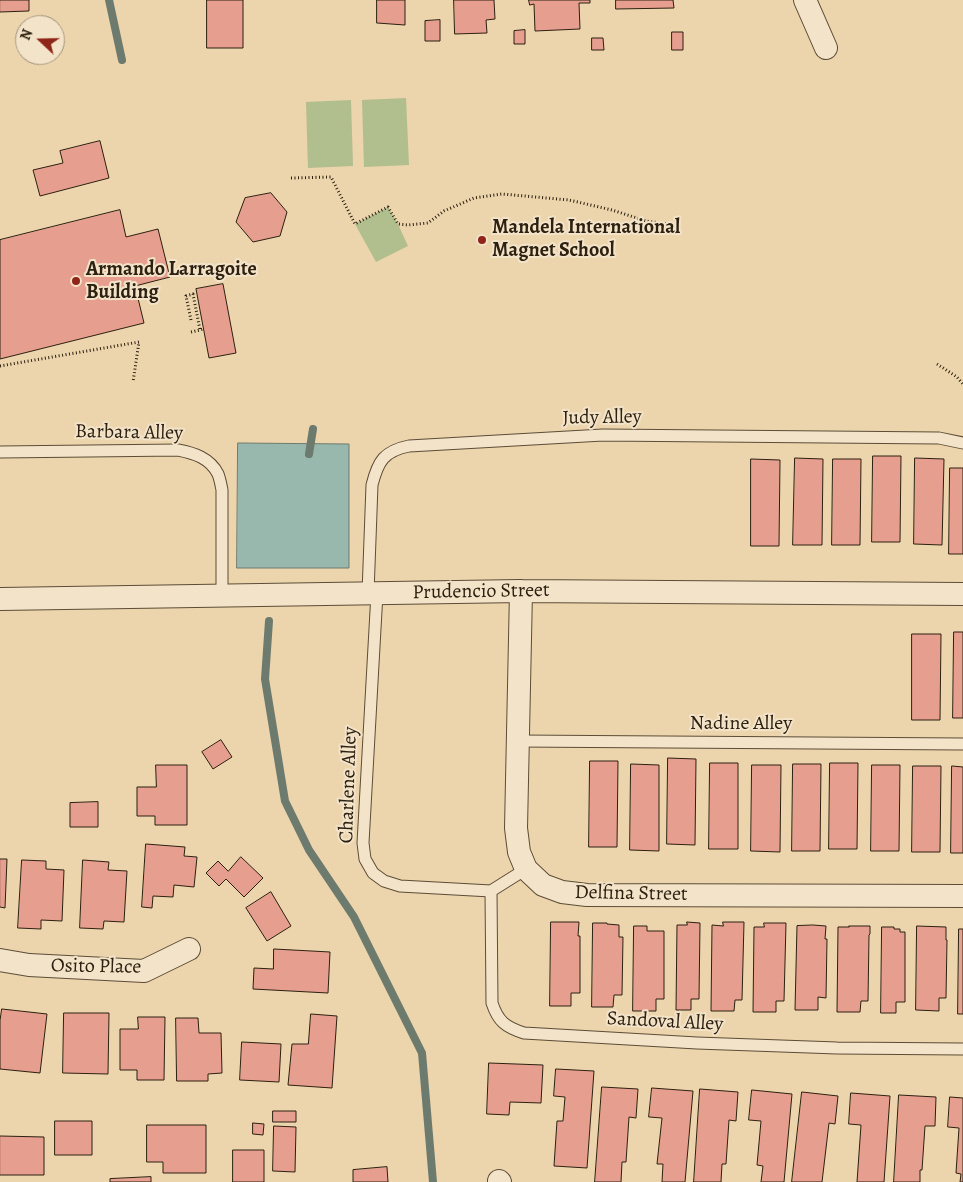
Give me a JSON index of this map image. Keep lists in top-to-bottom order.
{
  "streets": {
    "street": ["Prudencio Street", "Delfina Street", "Osito Place"],
    "lane": [
      "Judy Alley",
      "Barbara Alley",
      "Nadine Alley",
      "Charlene Alley",
      "Sandoval Alley"
    ]
  },
  "crossings": [
    ["Judy Alley", "Prudencio Street"],
    ["Judy Alley", "Charlene Alley"],
    ["Barbara Alley", "Prudencio Street"],
    ["Prudencio Street", "Charlene Alley"],
    ["Prudencio Street", "Delfina Street"],
    ["Nadine Alley", "Delfina Street"],
    ["Charlene Alley", "Sandoval Alley"]
  ],
  "places": ["Mandela International Magnet School", "Armando Larragoite Building"],
  "north": "left"
}
